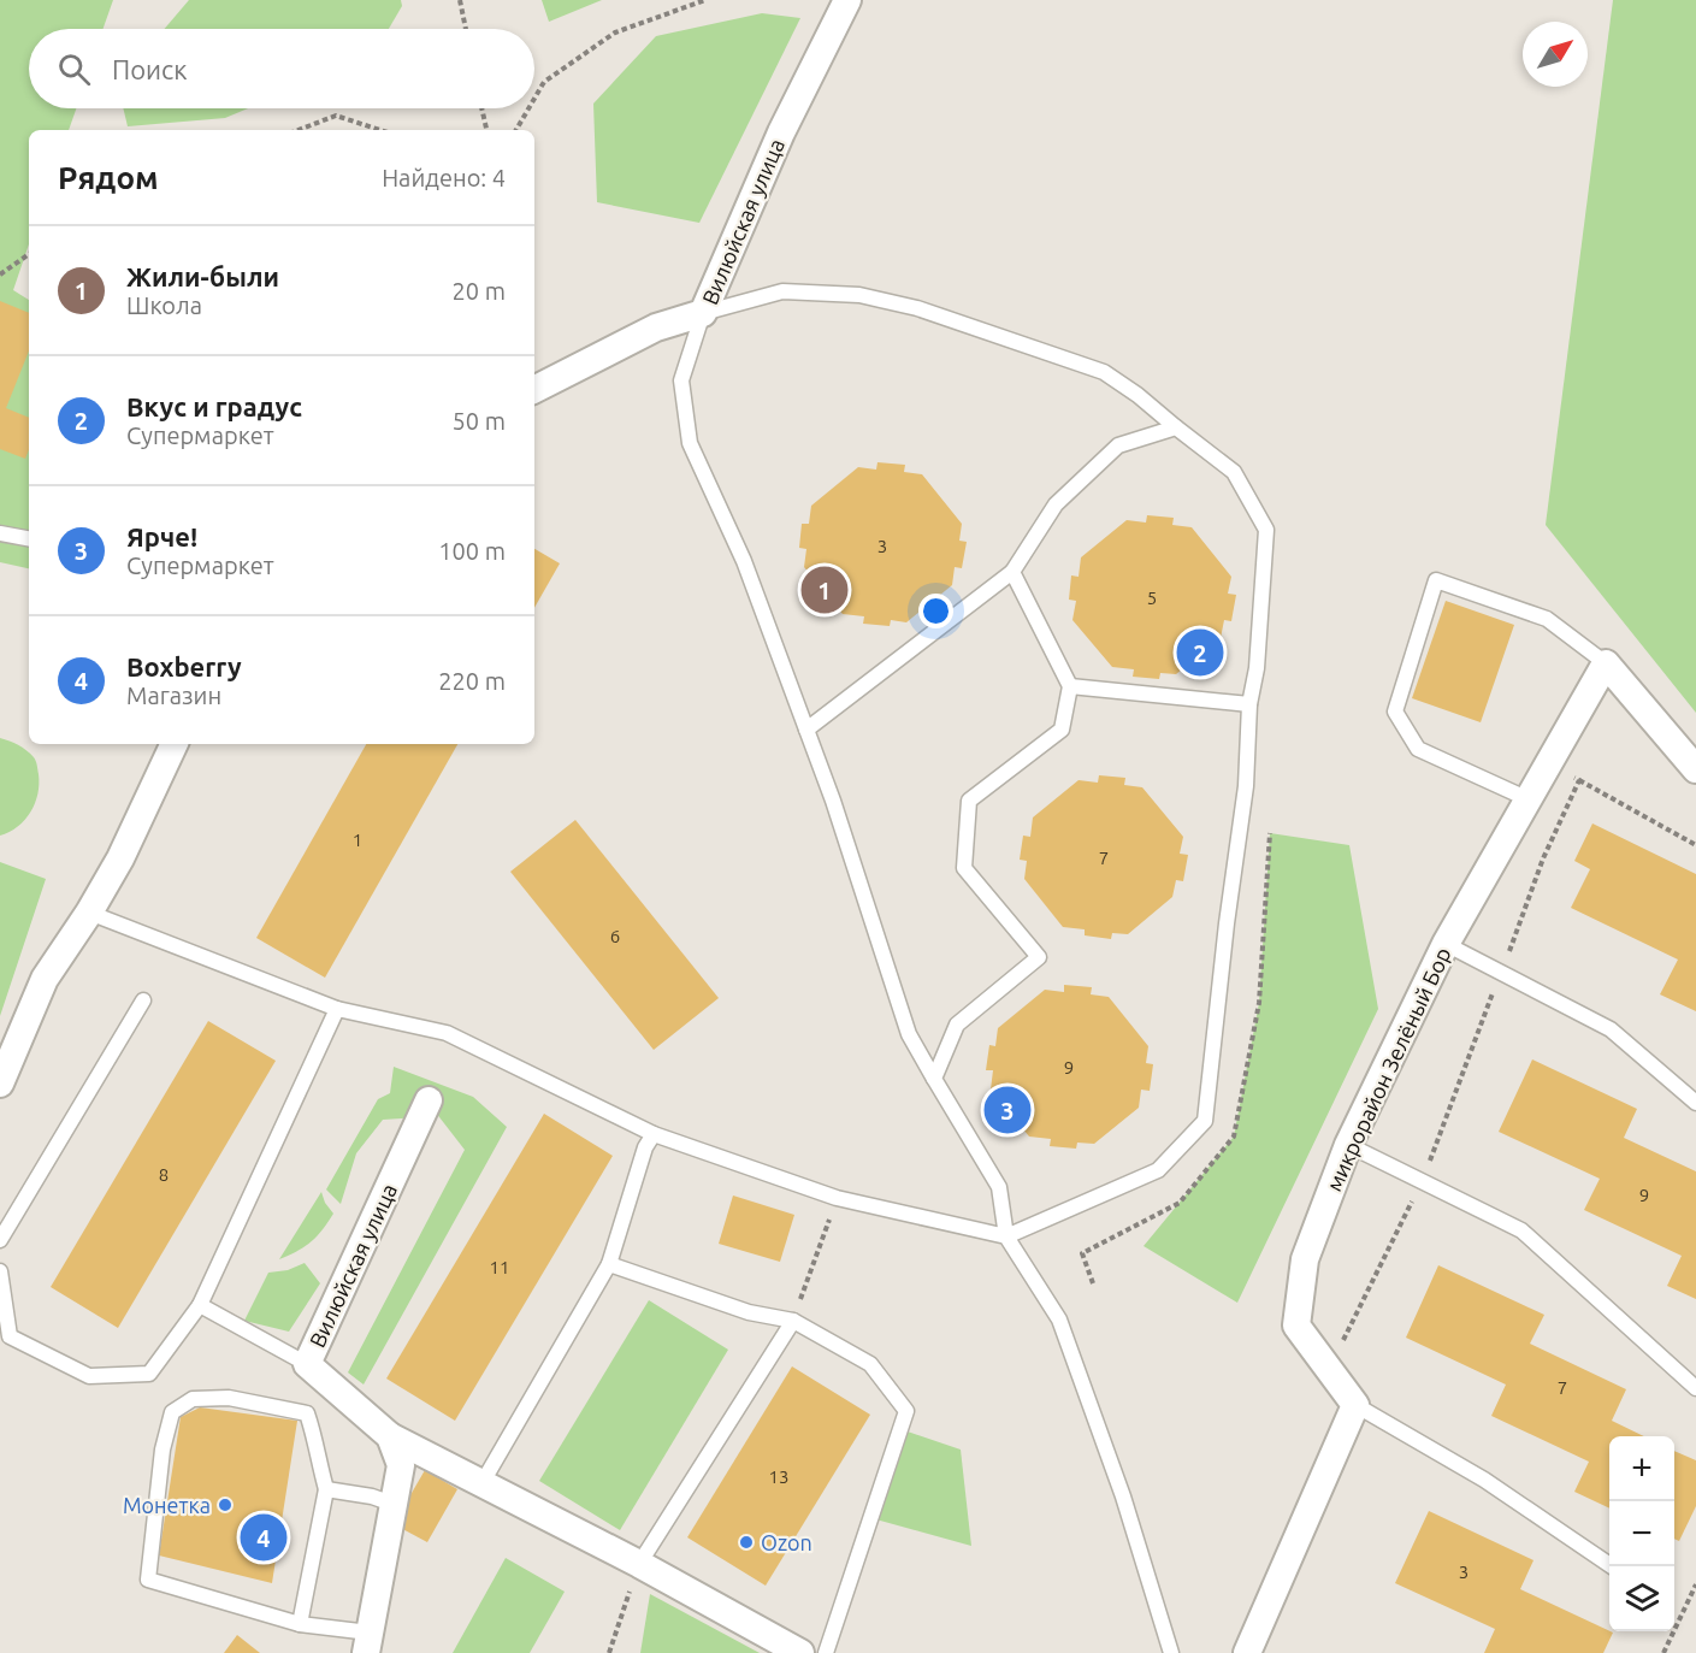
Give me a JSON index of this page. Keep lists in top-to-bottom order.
{
  "streets": {
    "street": ["Вилюйская улица", "микрорайон Зелёный Бор"]
  },
  "places": ["Монетка", "Ozon"],
  "house_numbers": [
    "3",
    "5",
    "1",
    "7",
    "6",
    "9",
    "8",
    "9",
    "11",
    "7",
    "13",
    "3"
  ],
  "north": "top right",
  "page": {
    "search": "Поиск",
    "heading": ["Рядом", "Найдено: 4"],
    "list": [
      {
        "mark": "1",
        "name": "Жили-были",
        "note": "Школа",
        "value": "20 m"
      },
      {
        "mark": "2",
        "name": "Вкус и градус",
        "note": "Супермаркет",
        "value": "50 m"
      },
      {
        "mark": "3",
        "name": "Ярче!",
        "note": "Супермаркет",
        "value": "100 m"
      },
      {
        "mark": "4",
        "name": "Boxberry",
        "note": "Магазин",
        "value": "220 m"
      }
    ],
    "pins": [
      "1",
      "2",
      "3",
      "4"
    ],
    "map_buttons": ["+", "−"]
  }
}
